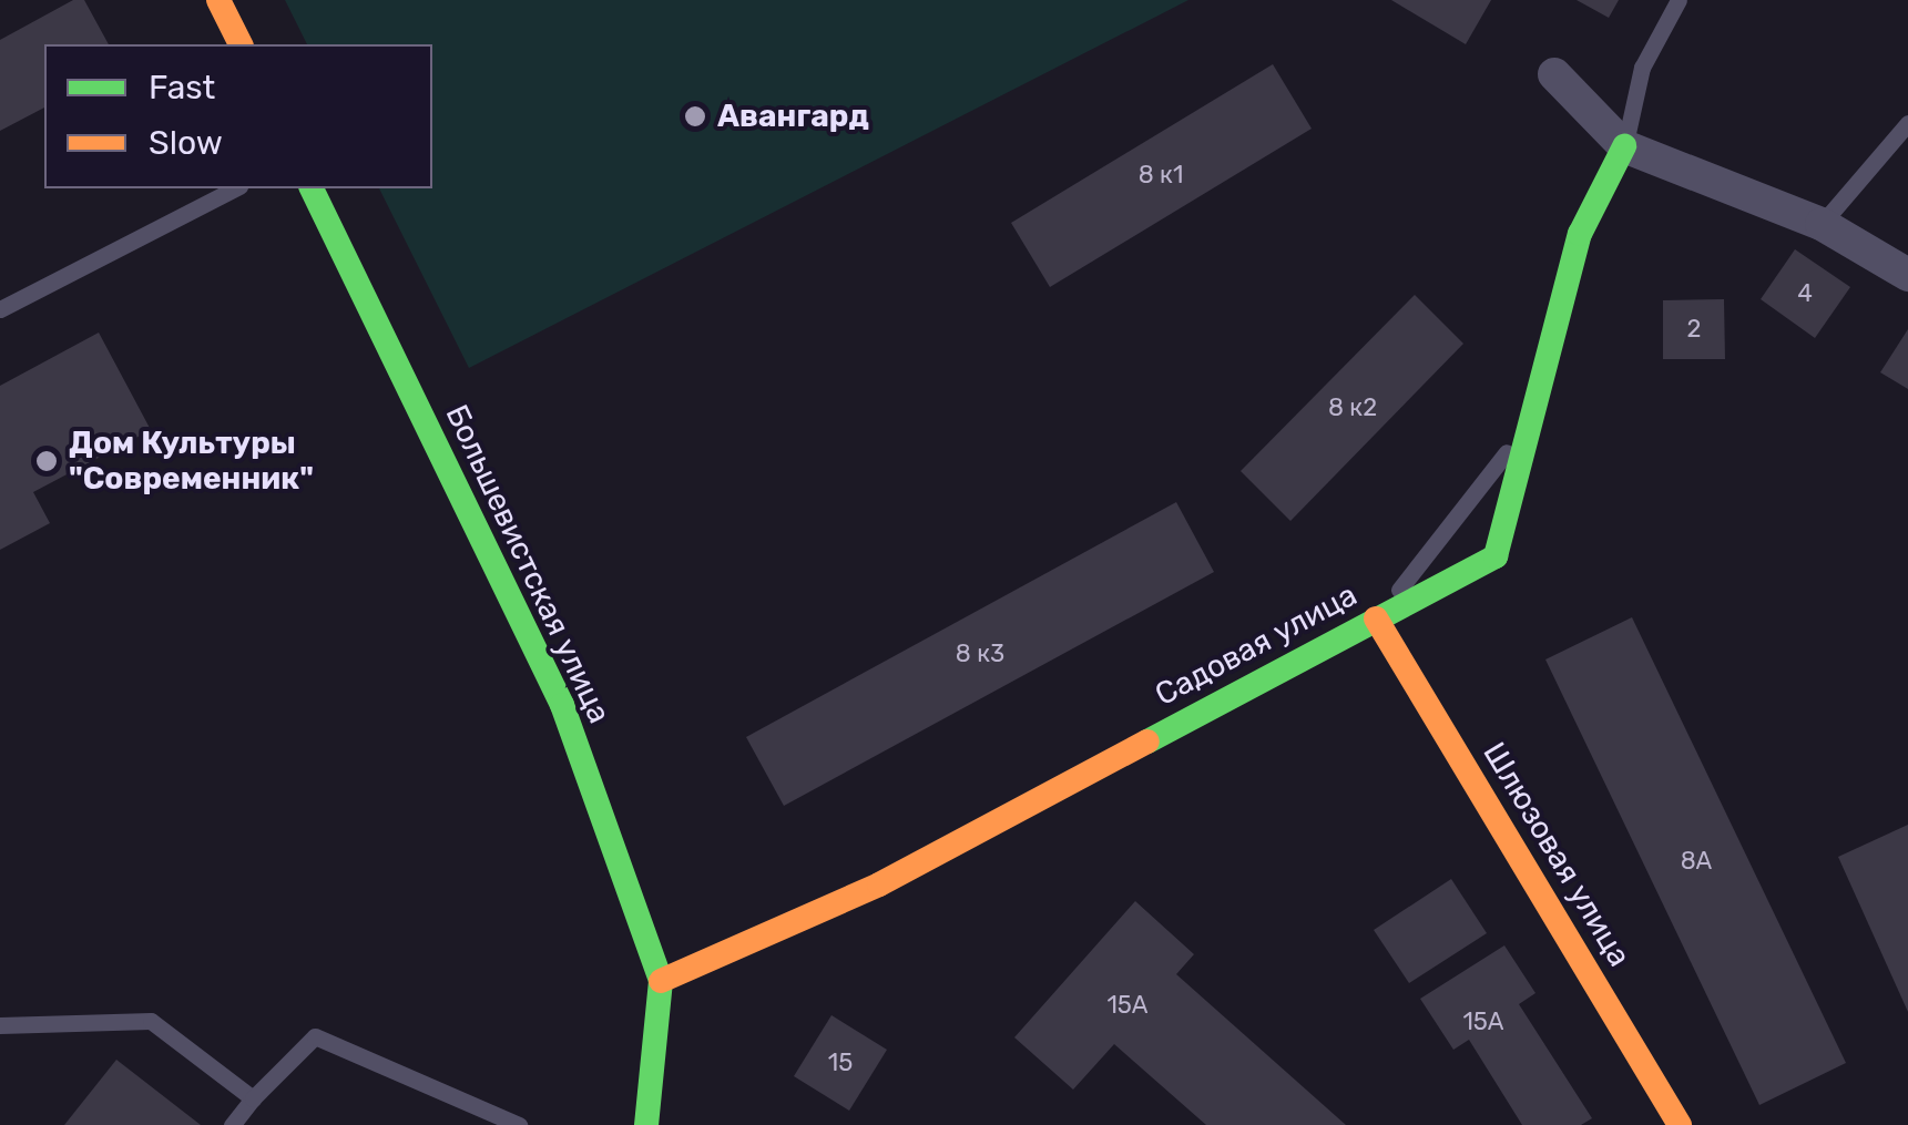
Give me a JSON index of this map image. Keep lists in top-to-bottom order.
{
  "streets": {
    "street": ["Большевистская улица", "Садовая улица", "Шлюзовая улица"]
  },
  "crossings": [
    ["Большевистская улица", "Садовая улица"],
    ["Садовая улица", "Шлюзовая улица"]
  ],
  "places": ["Авангард", "Дом Культуры \"Современник\""],
  "house_numbers": [
    "8 к1",
    "4",
    "2",
    "8 к2",
    "8 к3",
    "8А",
    "15А",
    "15А",
    "15"
  ],
  "legend": ["Fast", "Slow"]
}
